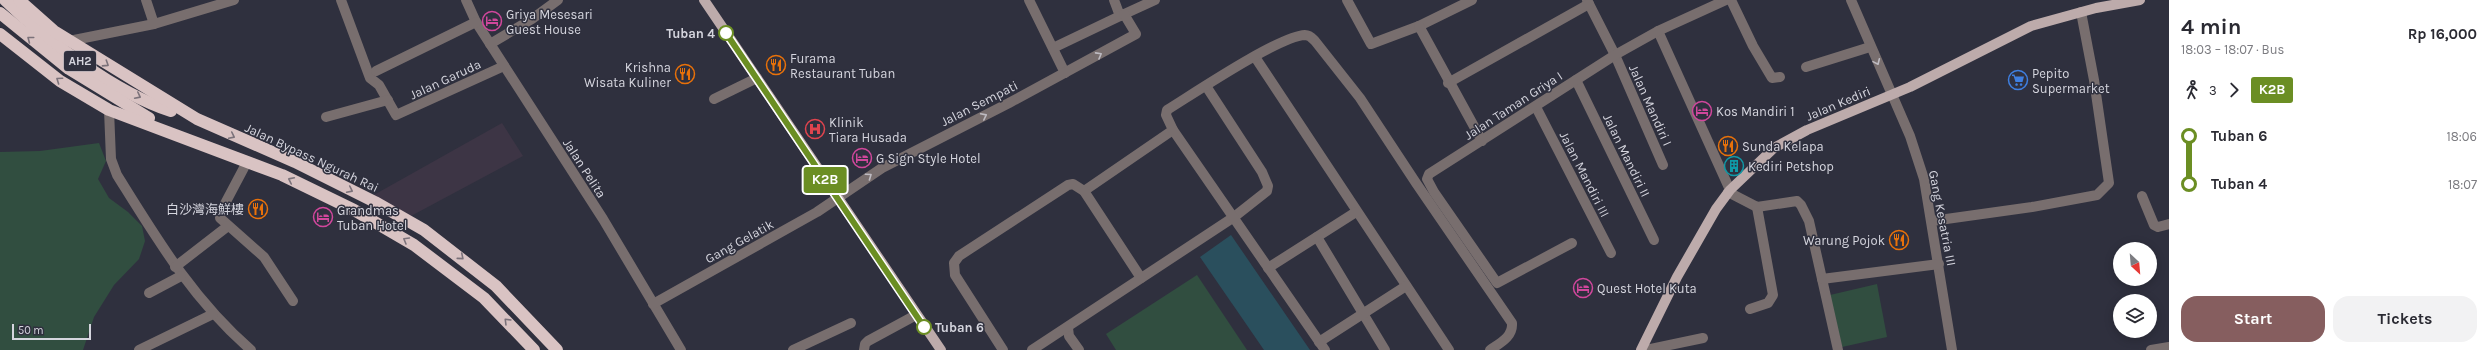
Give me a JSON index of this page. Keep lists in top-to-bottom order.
{
  "streets": {
    "highway": ["AH2", "Jalan Bypass Ngurah Rai"],
    "main road": ["Jalan Kediri"],
    "street": [
      "Jalan Garuda",
      "Jalan Sempati",
      "Jalan Taman Griya I",
      "Jalan Mandiri I",
      "Jalan Mandiri II",
      "Jalan Pelita",
      "Jalan Mandiri III",
      "Gang Kesatria III",
      "Gang Gelatik"
    ]
  },
  "crossings": [
    ["AH2", "Jalan Bypass Ngurah Rai"],
    ["Jalan Garuda", "Jalan Pelita"],
    ["Jalan Sempati", "Gang Gelatik"],
    ["Jalan Kediri", "Gang Kesatria III"],
    ["Jalan Taman Griya I", "Jalan Mandiri I"],
    ["Jalan Taman Griya I", "Jalan Mandiri II"],
    ["Jalan Taman Griya I", "Jalan Mandiri III"],
    ["Jalan Pelita", "Gang Gelatik"]
  ],
  "one_way": ["Jalan Sempati"],
  "places": {
    "hotel": [
      "Griya Mesesari Guest House",
      "Kos Mandiri 1",
      "G Sign Style Hotel",
      "Grandmas Tuban Hotel",
      "Quest Hotel Kuta"
    ],
    "other": ["Tuban 4", "Tuban 6"],
    "restaurant": [
      "Furama Restaurant Tuban",
      "Krishna Wisata Kuliner",
      "Sunda Kelapa",
      "白沙灣海鮮樓",
      "Warung Pojok"
    ],
    "supermarket": ["Pepito Supermarket"],
    "hospital": ["Klinik Tiara Husada"],
    "building": ["Kediri Petshop"]
  },
  "lines": ["bus line K2B"],
  "scale_bar": "50 m",
  "north": "bottom right",
  "page": {
    "on_map": "K2B",
    "heading": ["4 min", "18:03 – 18:07 · Bus", "Rp 16,000"],
    "legs": ["3", "K2B"],
    "list": [
      {
        "name": "Tuban 6",
        "value": "18:06"
      },
      {
        "name": "Tuban 4",
        "value": "18:07"
      }
    ],
    "buttons": ["Start", "Tickets"],
    "scale": "50 m"
  }
}
